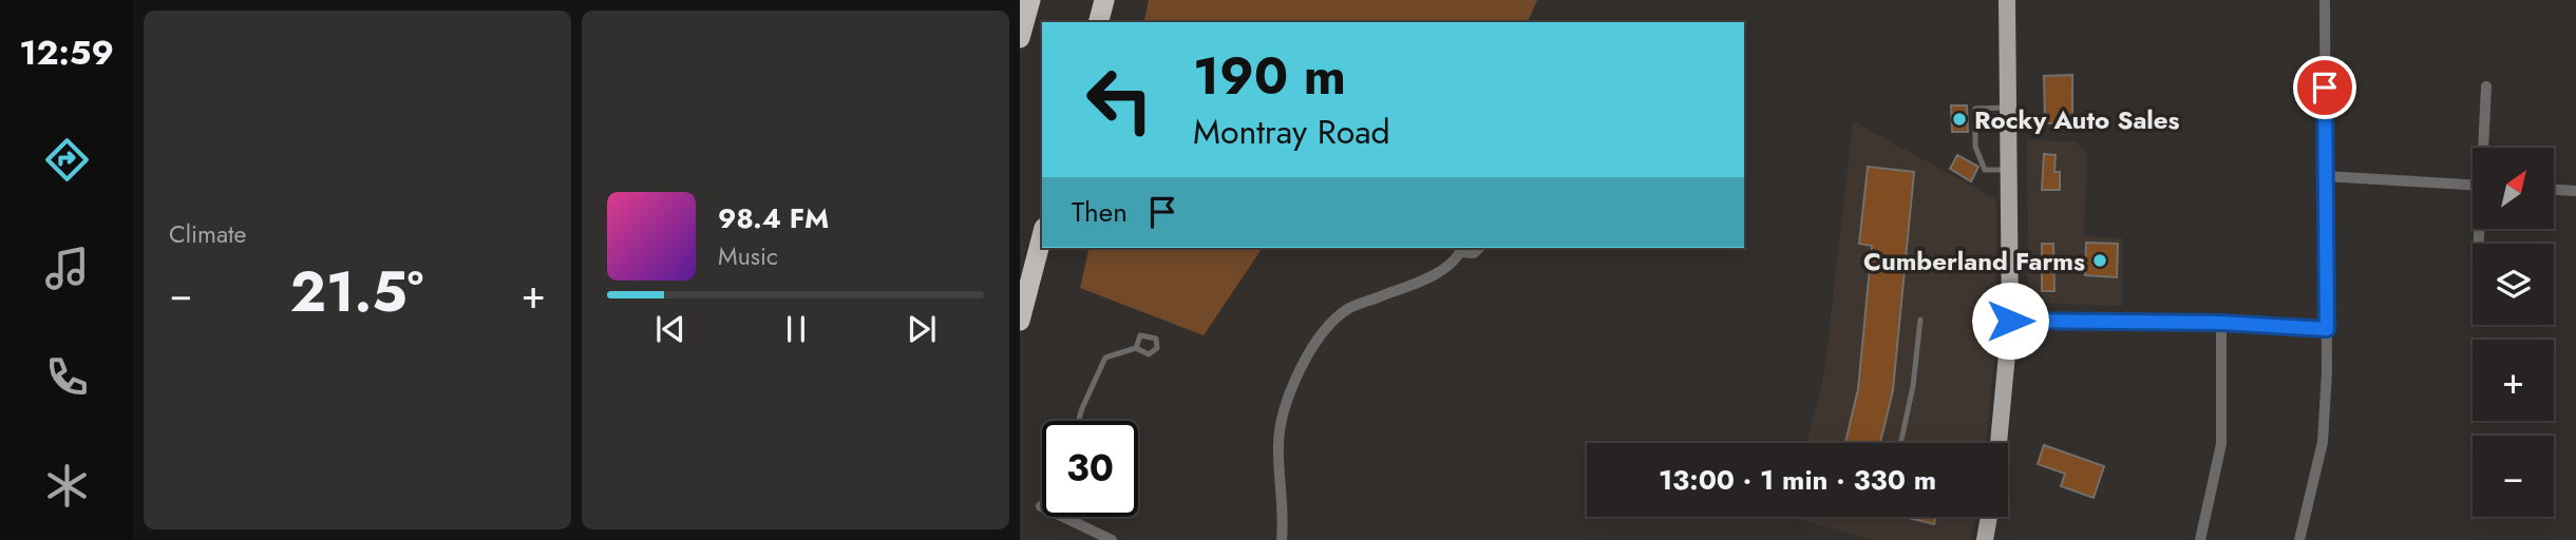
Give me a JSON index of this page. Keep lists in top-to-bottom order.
{
  "places": ["Rocky Auto Sales", "Cumberland Farms"],
  "north": "top right",
  "page": {
    "tabs": "12:59",
    "tile": "Climate",
    "turn": ["190 m", "Montray Road"],
    "map_buttons": ["+", "−"],
    "then": "Then",
    "song": ["98.4 FM", "Music"],
    "heat": ["−", "21.5°", "+"],
    "limit": "30",
    "trip": "13:00 · 1 min · 330 m"
  }
}
